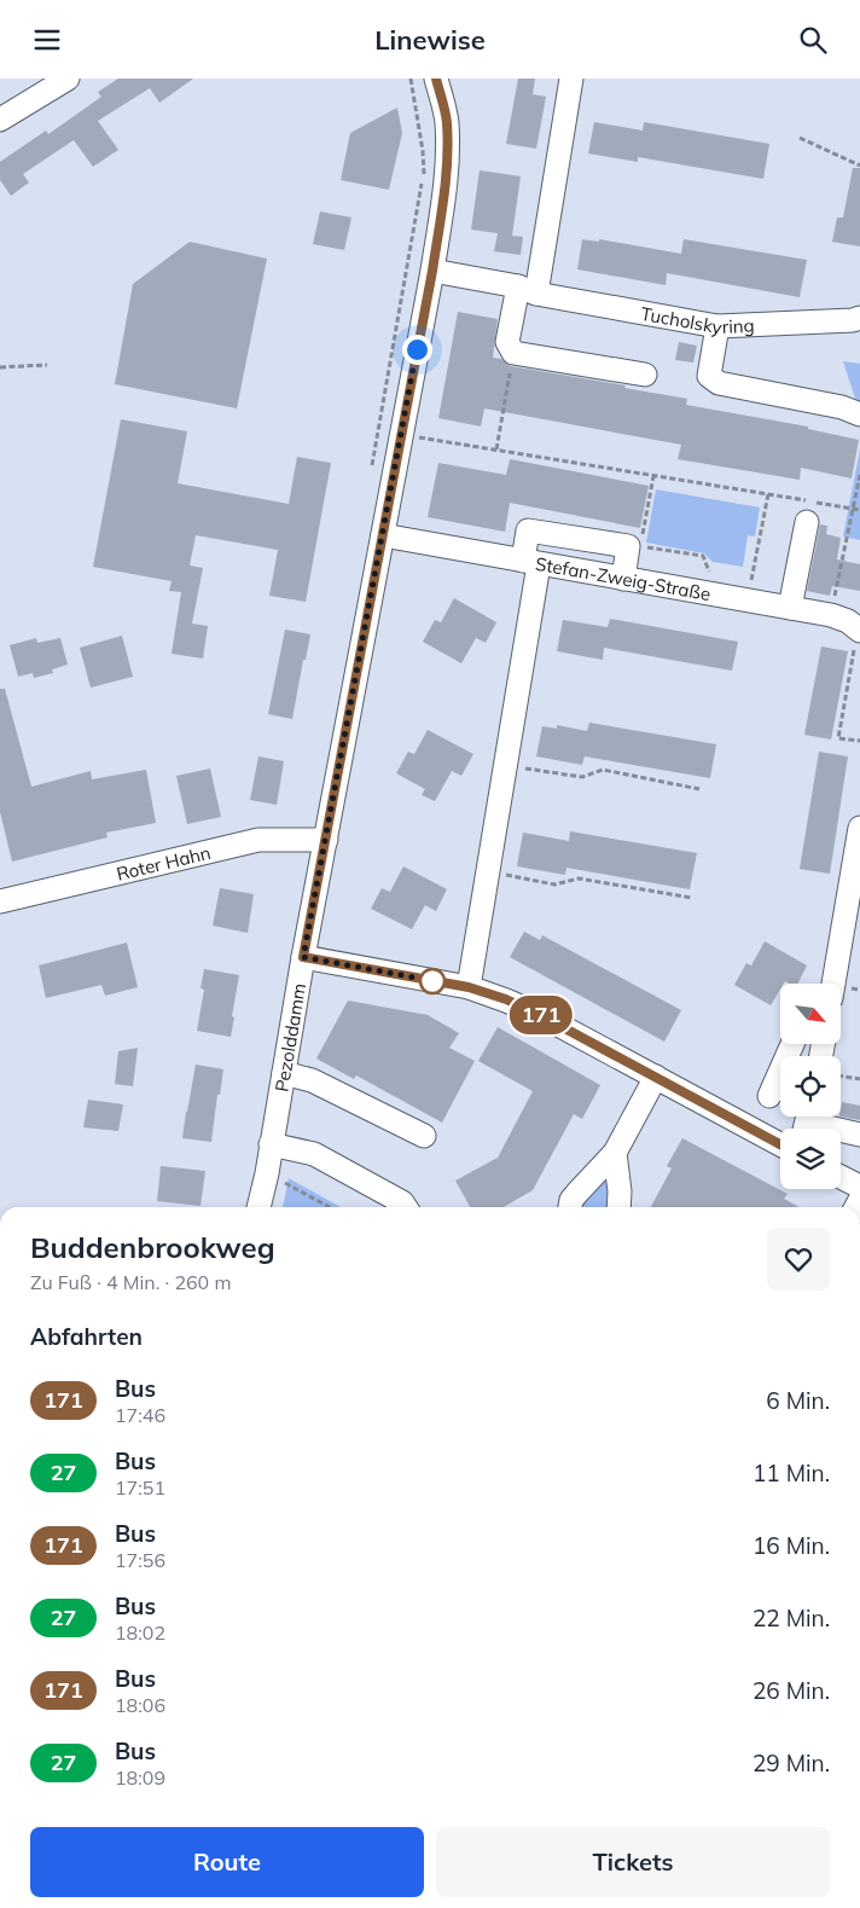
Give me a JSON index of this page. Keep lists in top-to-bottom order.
{
  "streets": {
    "street": [
      "Tucholskyring",
      "Stefan-Zweig-Straße",
      "Roter Hahn",
      "Pezolddamm"
    ]
  },
  "crossings": [
    ["Tucholskyring", "Pezolddamm"],
    ["Stefan-Zweig-Straße", "Pezolddamm"],
    ["Roter Hahn", "Pezolddamm"]
  ],
  "lines": ["bus line 171"],
  "north": "bottom right",
  "page": {
    "header": "Linewise",
    "on_map": "171",
    "heading": [
      ["Buddenbrookweg", "Zu Fuß · 4 Min. · 260 m"],
      "Abfahrten"
    ],
    "list": [
      {
        "mark": "171",
        "name": "Bus",
        "note": "17:46",
        "value": "6 Min."
      },
      {
        "mark": "27",
        "name": "Bus",
        "note": "17:51",
        "value": "11 Min."
      },
      {
        "mark": "171",
        "name": "Bus",
        "note": "17:56",
        "value": "16 Min."
      },
      {
        "mark": "27",
        "name": "Bus",
        "note": "18:02",
        "value": "22 Min."
      },
      {
        "mark": "171",
        "name": "Bus",
        "note": "18:06",
        "value": "26 Min."
      },
      {
        "mark": "27",
        "name": "Bus",
        "note": "18:09",
        "value": "29 Min."
      }
    ],
    "buttons": ["Route", "Tickets"]
  }
}
